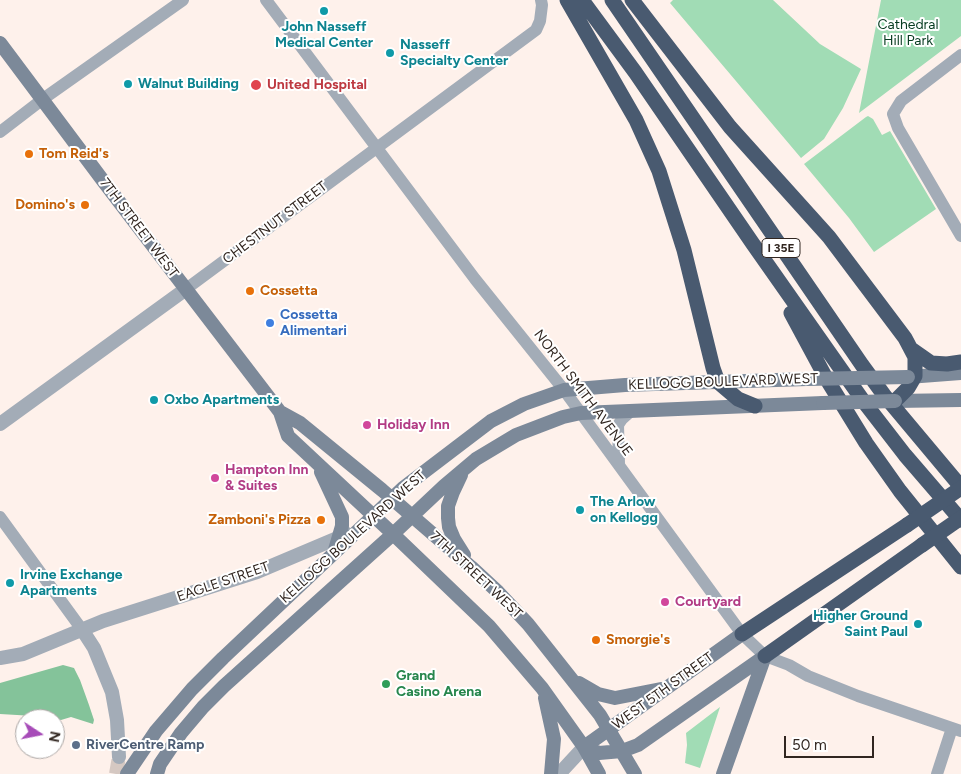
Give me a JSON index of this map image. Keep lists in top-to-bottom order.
{
  "streets": {
    "highway": ["I 35E"],
    "main road": ["7TH STREET WEST", "KELLOGG BOULEVARD WEST", "WEST 5TH STREET"],
    "street": ["CHESTNUT STREET", "NORTH SMITH AVENUE", "EAGLE STREET"]
  },
  "crossings": [
    ["CHESTNUT STREET", "7TH STREET WEST"],
    ["CHESTNUT STREET", "NORTH SMITH AVENUE"],
    ["7TH STREET WEST", "KELLOGG BOULEVARD WEST"],
    ["7TH STREET WEST", "WEST 5TH STREET"],
    ["KELLOGG BOULEVARD WEST", "NORTH SMITH AVENUE"],
    ["KELLOGG BOULEVARD WEST", "EAGLE STREET"],
    ["NORTH SMITH AVENUE", "WEST 5TH STREET"]
  ],
  "parks": ["Cathedral Hill Park"],
  "places": [
    "John Nasseff Medical Center",
    "Nasseff Specialty Center",
    "Walnut Building",
    "United Hospital",
    "Tom Reid's",
    "Domino's",
    "Cossetta",
    "Cossetta Alimentari",
    "Oxbo Apartments",
    "Holiday Inn",
    "Hampton Inn & Suites",
    "The Arlow on Kellogg",
    "Zamboni's Pizza",
    "Irvine Exchange Apartments",
    "Courtyard",
    "Higher Ground Saint Paul",
    "Smorgie's",
    "Grand Casino Arena",
    "RiverCentre Ramp"
  ],
  "scale_bar": "50 m",
  "north": "right"
}
